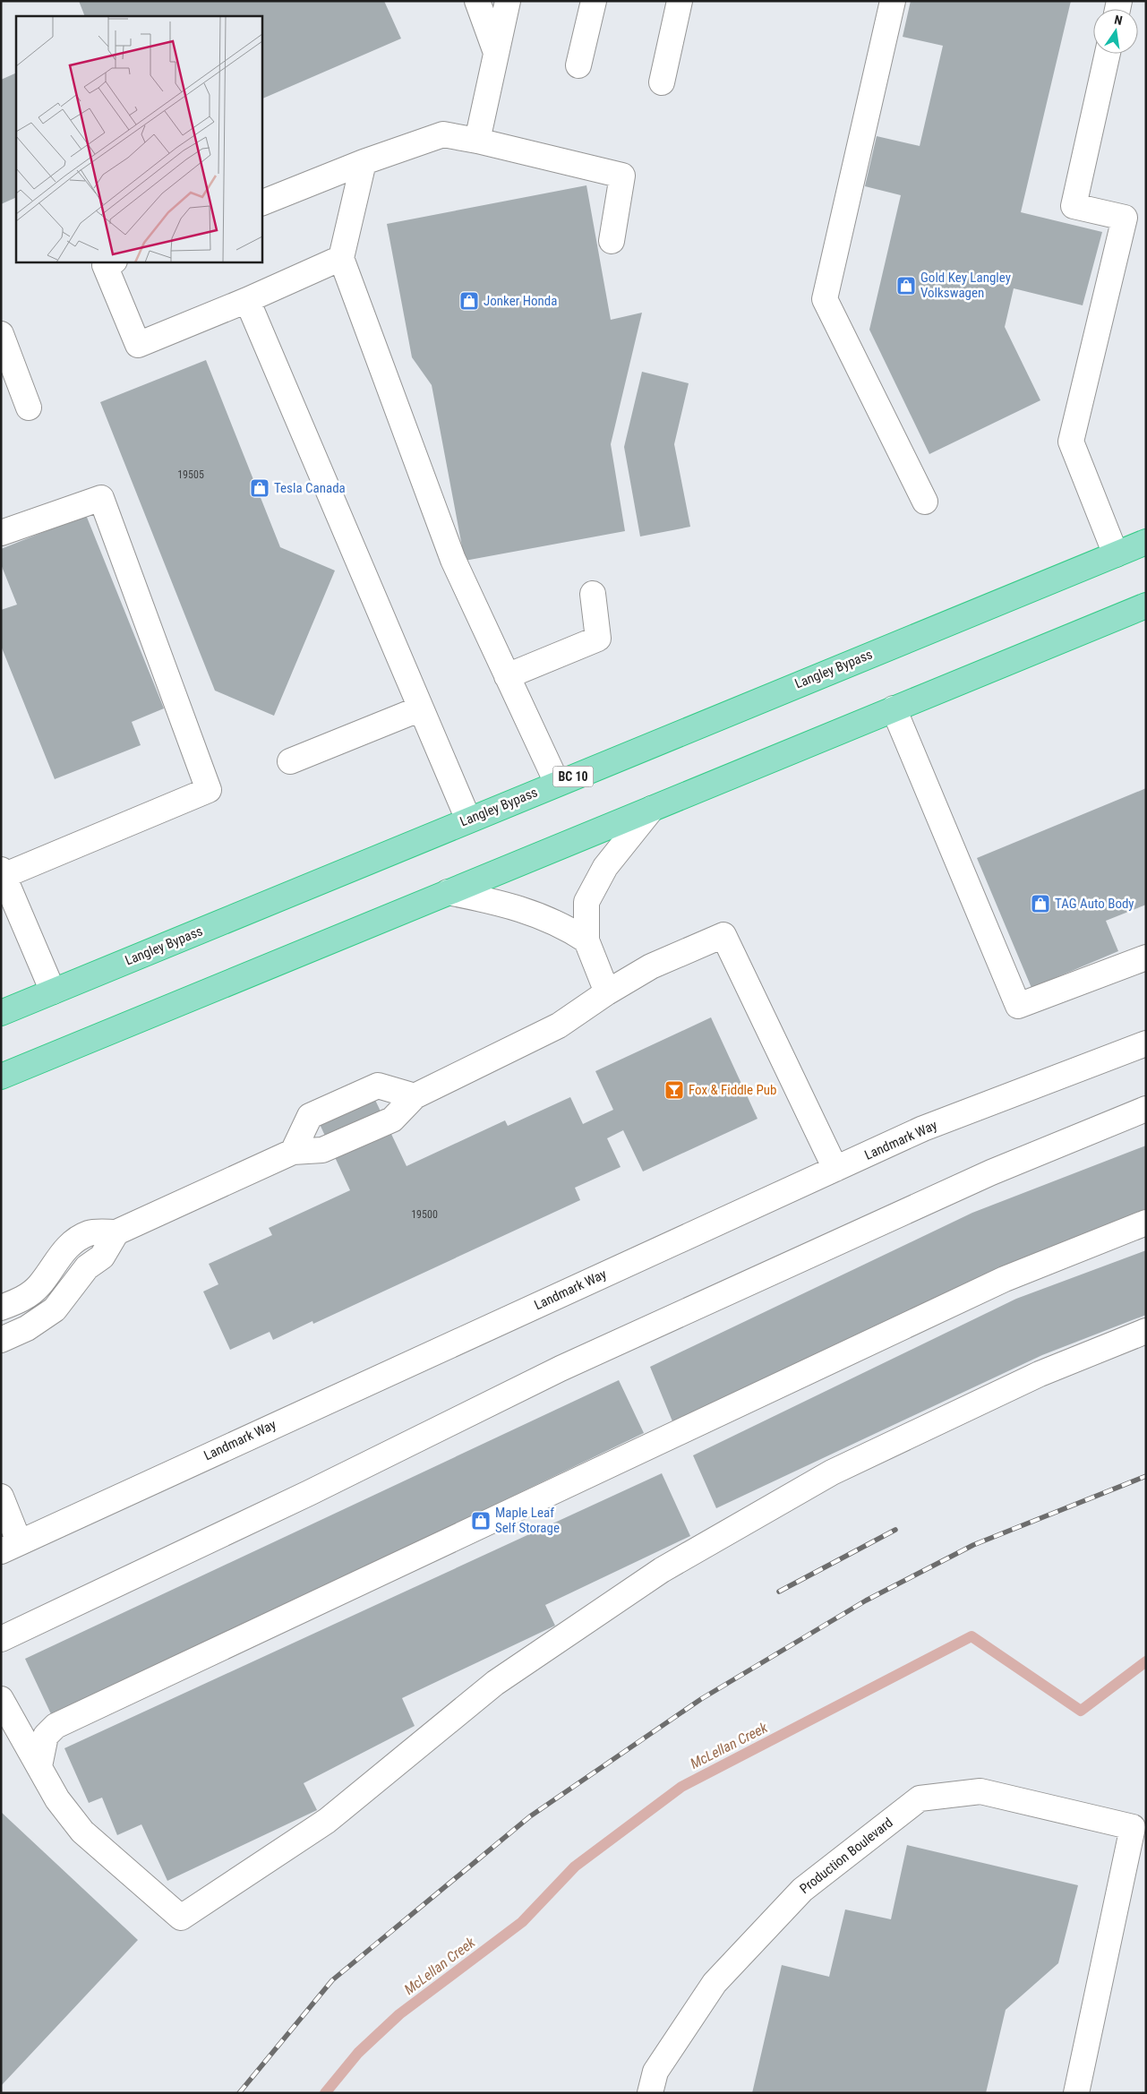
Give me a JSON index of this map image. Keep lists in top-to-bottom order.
{
  "streets": {
    "highway": ["Langley Bypass", "BC 10"],
    "street": ["Landmark Way", "Production Boulevard"]
  },
  "water": ["McLellan Creek"],
  "places": {
    "shop": [
      "Gold Key Langley Volkswagen",
      "Jonker Honda",
      "Tesla Canada",
      "TAG Auto Body",
      "Maple Leaf Self Storage"
    ],
    "bar": ["Fox & Fiddle Pub"]
  },
  "house_numbers": ["19505", "19500"],
  "north": "top"
}
